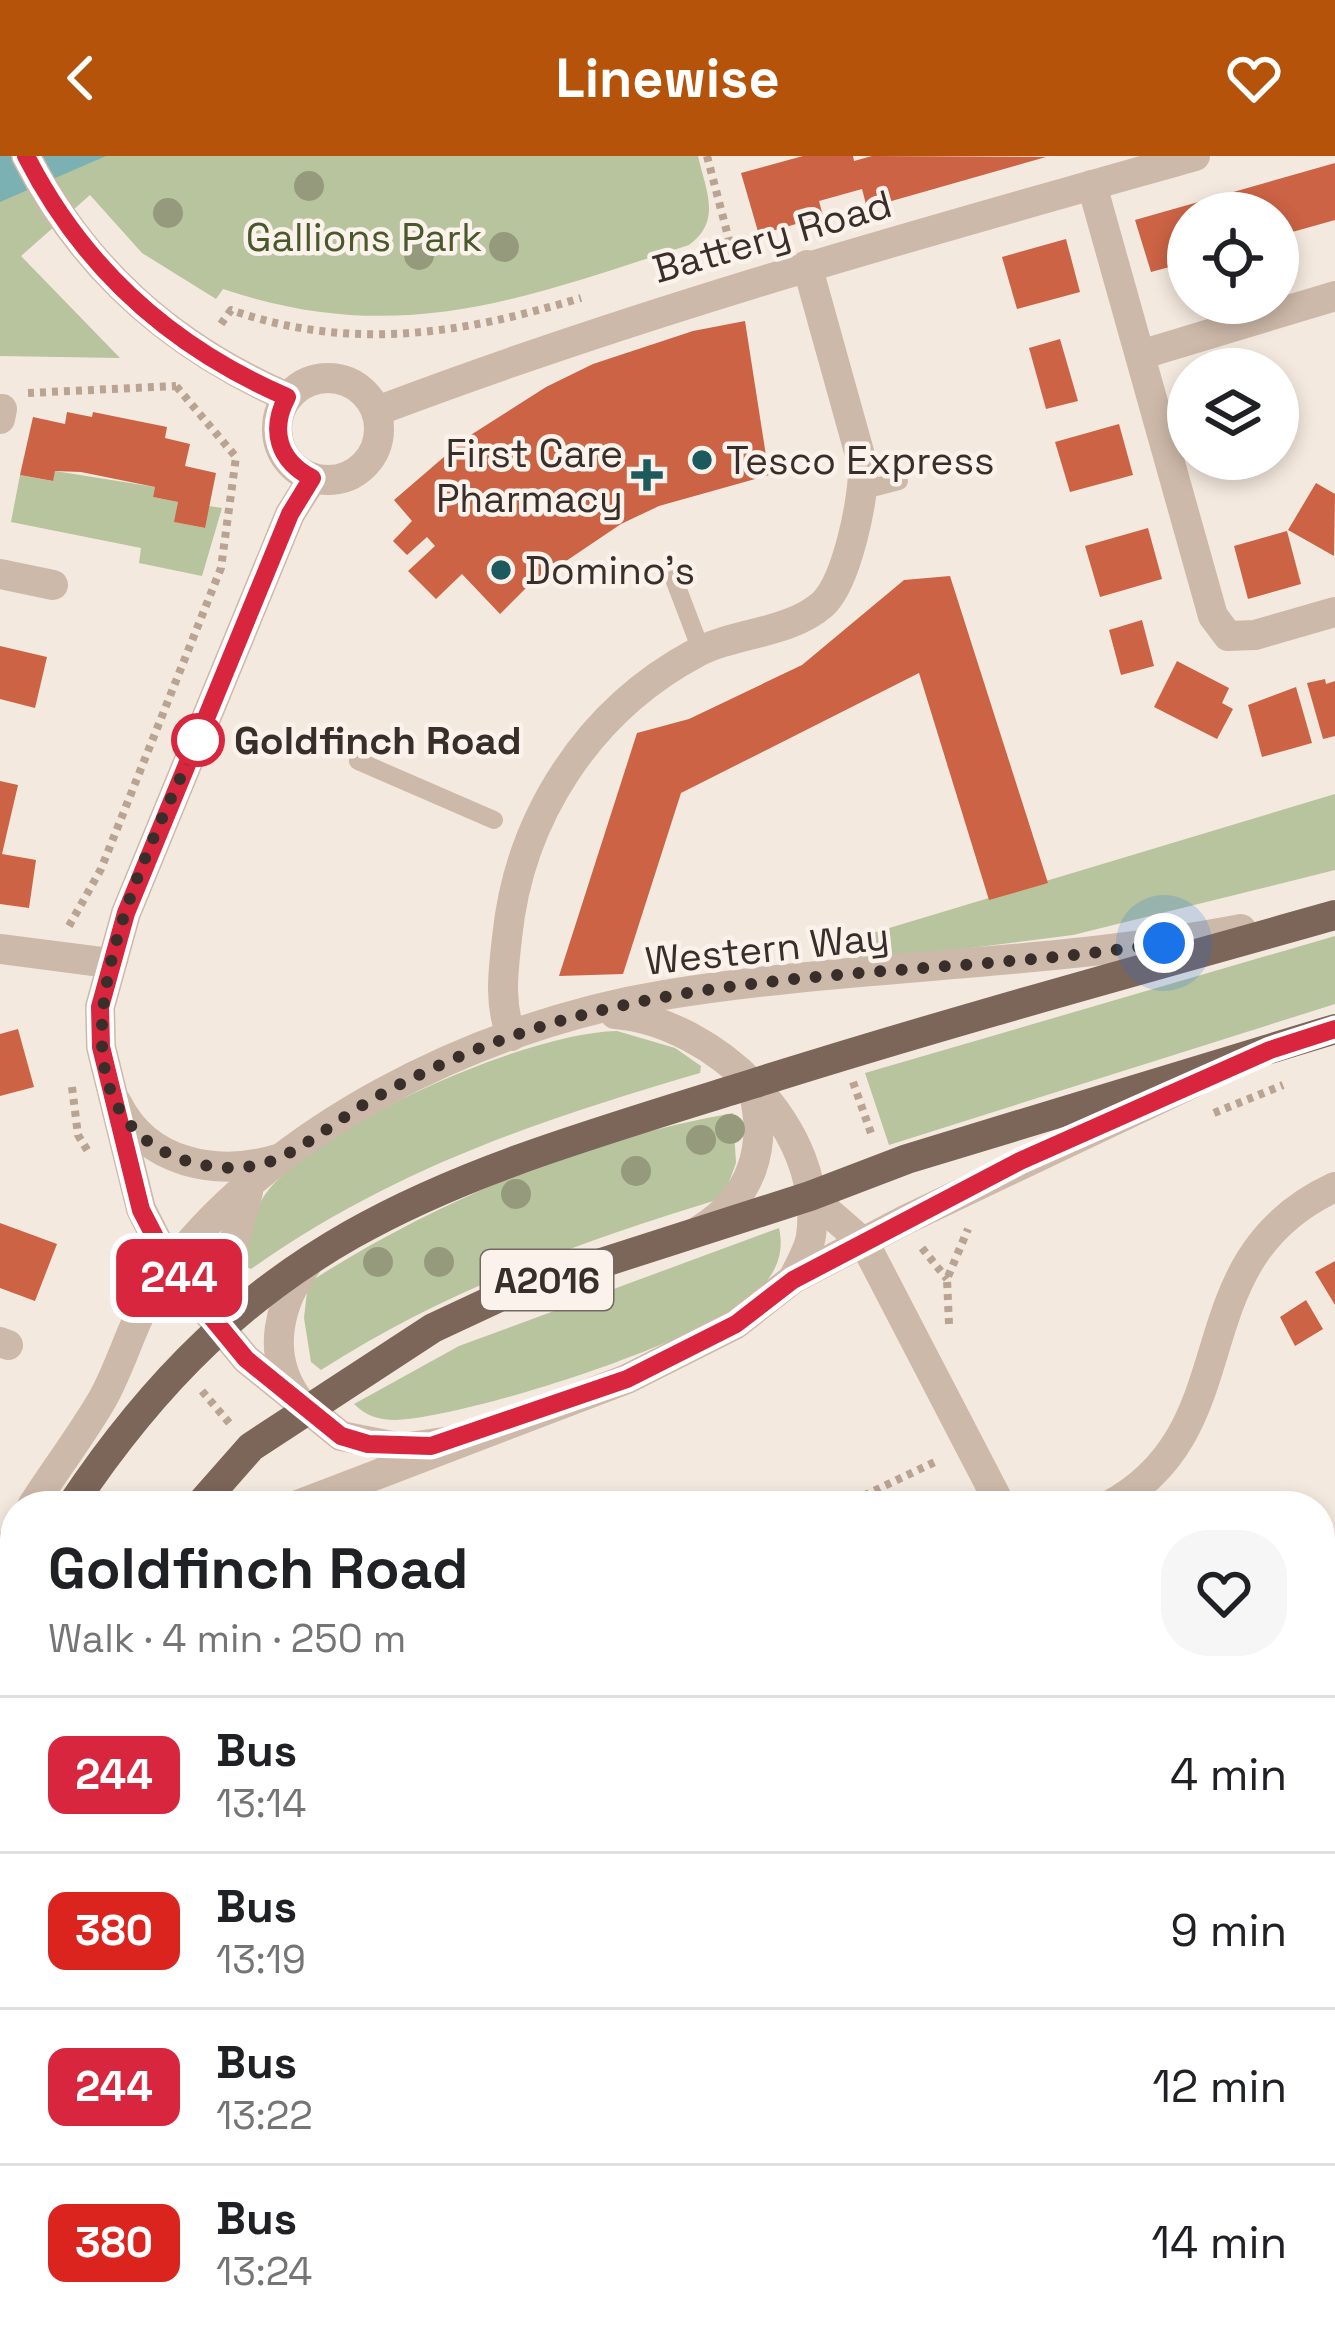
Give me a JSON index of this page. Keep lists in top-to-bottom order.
{
  "streets": {
    "main road": ["Western Way", "A2016"],
    "street": ["Battery Road"]
  },
  "crossings": [
    ["Western Way", "A2016"]
  ],
  "parks": ["Gallions Park"],
  "places": {
    "other": ["Tesco Express", "Domino's", "Goldfinch Road"],
    "health": ["First Care Pharmacy"]
  },
  "lines": ["bus line 244"],
  "page": {
    "header": "Linewise",
    "on_map": "244",
    "heading": ["Goldfinch Road", "Walk · 4 min · 250 m"],
    "list": [
      {
        "mark": "244",
        "name": "Bus",
        "note": "13:14",
        "value": "4 min"
      },
      {
        "mark": "380",
        "name": "Bus",
        "note": "13:19",
        "value": "9 min"
      },
      {
        "mark": "244",
        "name": "Bus",
        "note": "13:22",
        "value": "12 min"
      },
      {
        "mark": "380",
        "name": "Bus",
        "note": "13:24",
        "value": "14 min"
      }
    ]
  }
}
